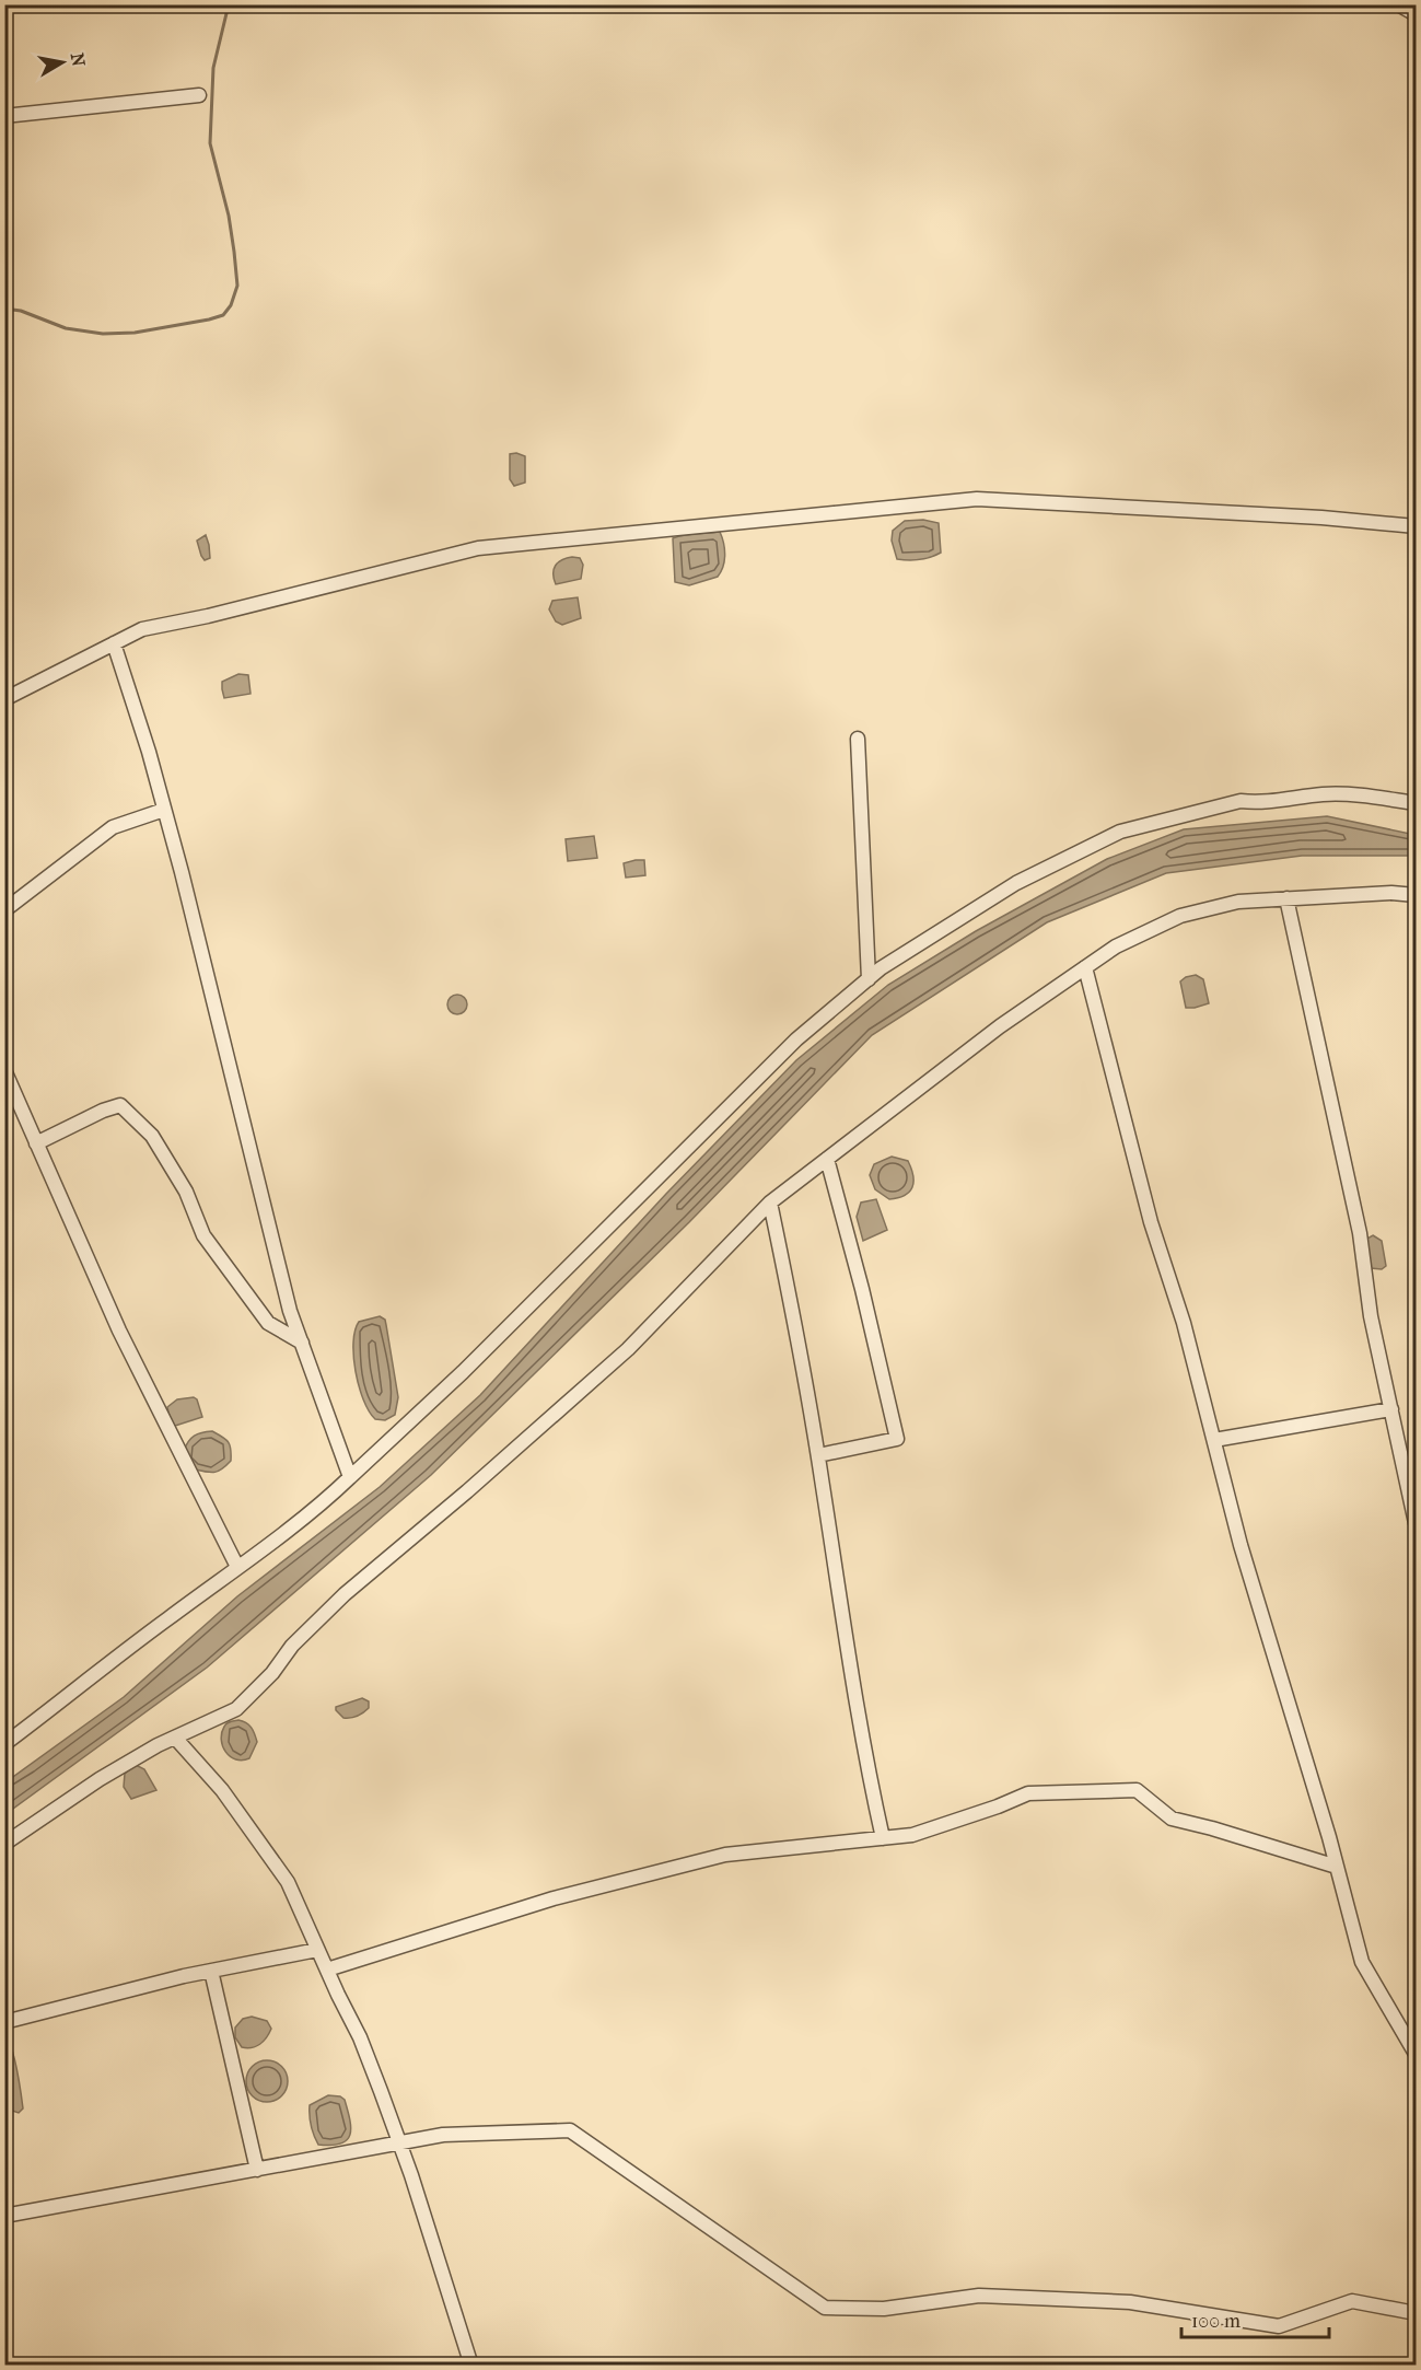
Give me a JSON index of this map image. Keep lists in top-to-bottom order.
{
  "scale_bar": "100 m",
  "north": "right"
}
